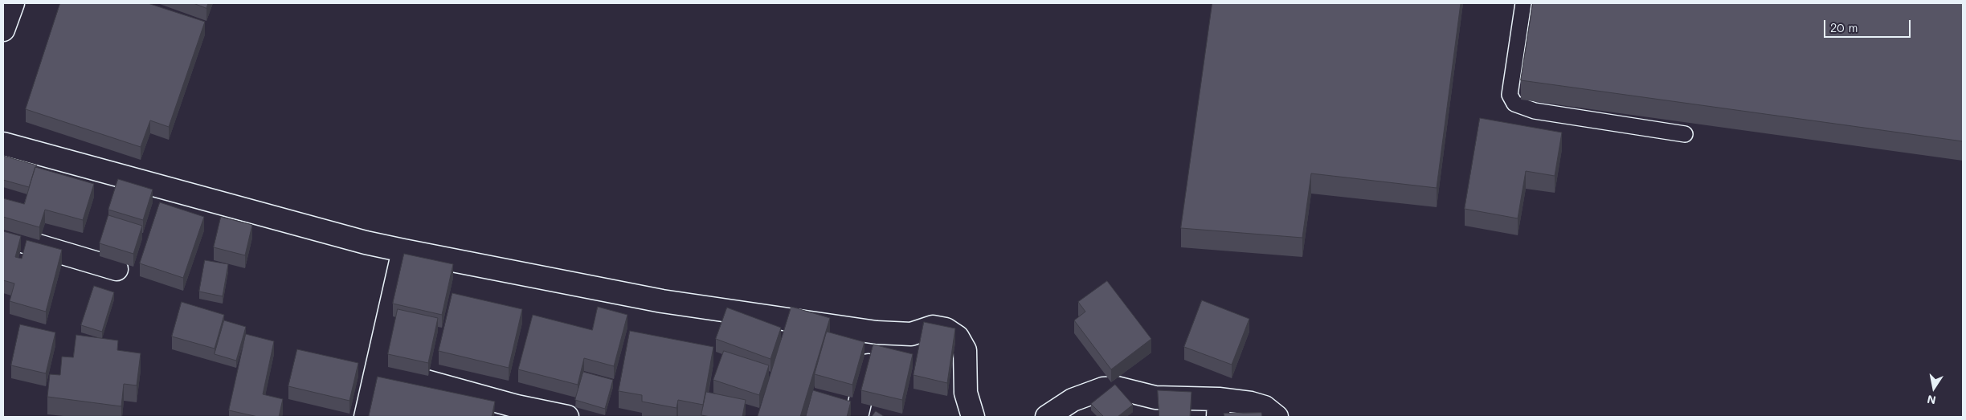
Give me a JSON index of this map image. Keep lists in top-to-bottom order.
{
  "scale_bar": "20 m",
  "north": "bottom"
}
